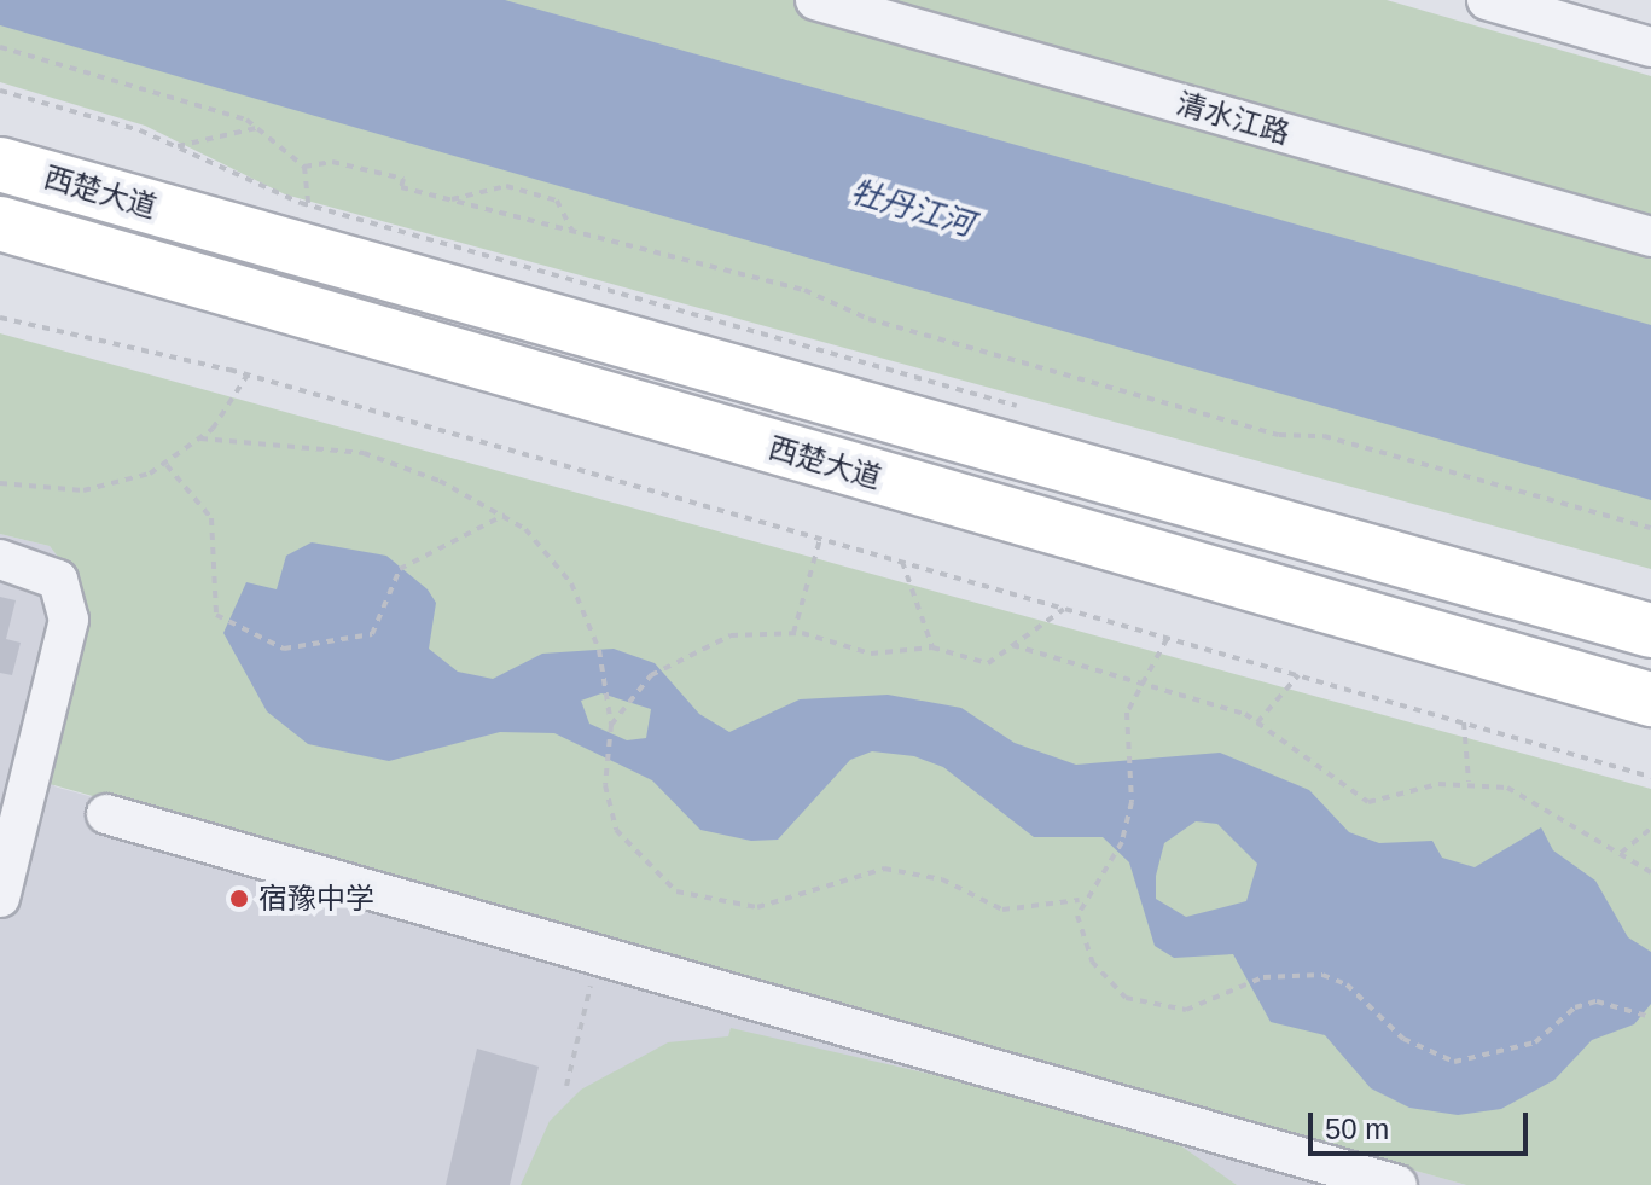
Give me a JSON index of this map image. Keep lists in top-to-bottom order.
{
  "streets": {
    "highway": ["西楚大道"],
    "street": ["清水江路"]
  },
  "water": ["牡丹江河"],
  "places": ["宿豫中学"],
  "scale_bar": "50 m"
}
